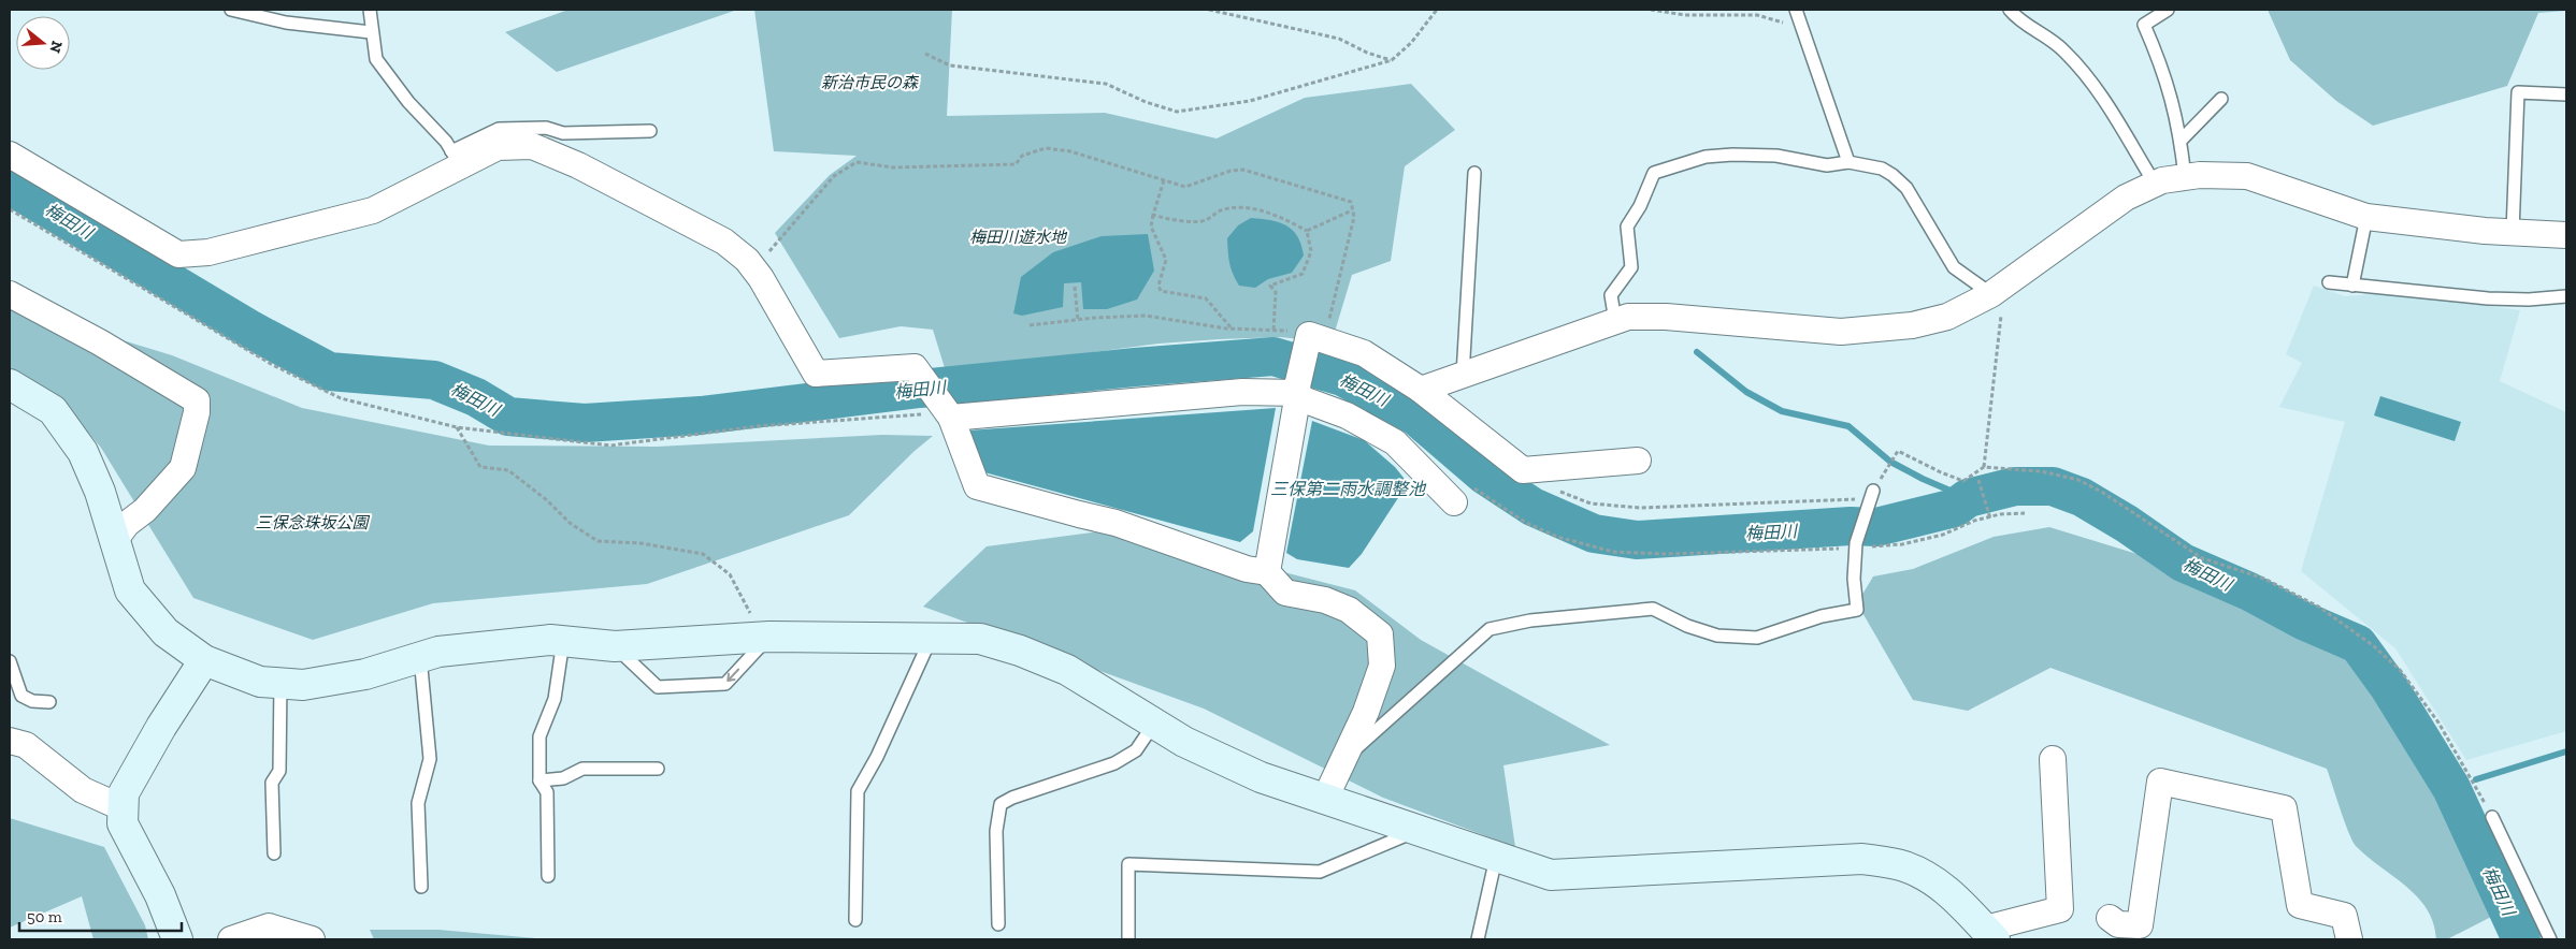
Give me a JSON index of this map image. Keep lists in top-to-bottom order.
{
  "water": ["梅田川", "三保第二雨水調整池"],
  "parks": ["新治市民の森", "梅田川遊水地", "三保念珠坂公園"],
  "scale_bar": "50 m",
  "north": "right"
}
